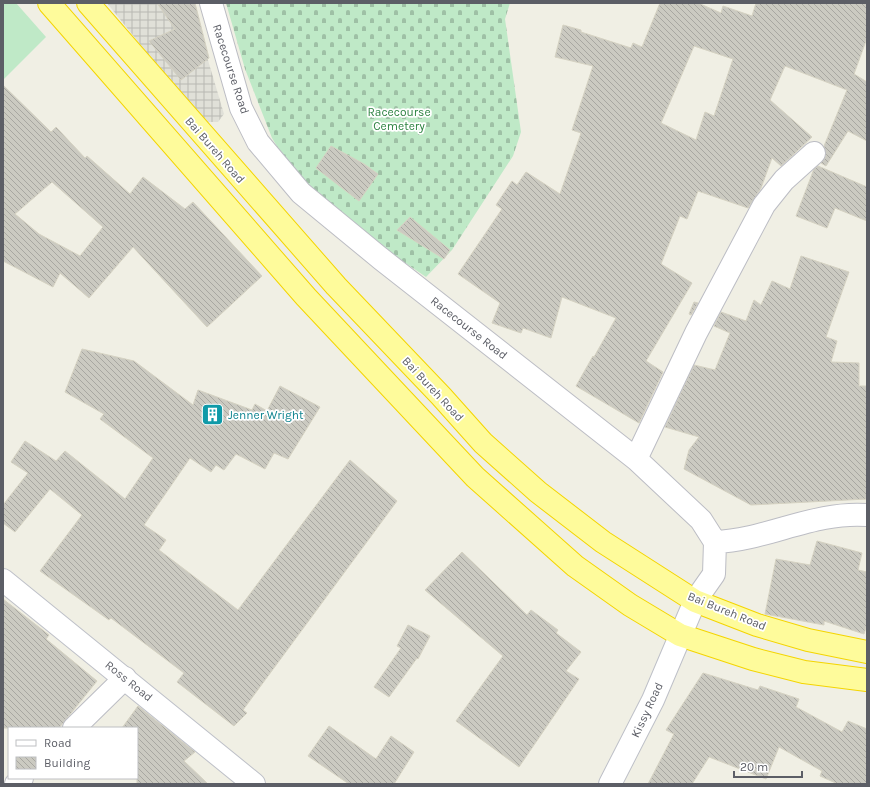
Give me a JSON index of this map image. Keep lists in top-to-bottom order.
{
  "streets": {
    "highway": ["Bai Bureh Road"],
    "street": ["Racecourse Road", "Ross Road", "Kissy Road"]
  },
  "parks": ["Racecourse Cemetery"],
  "places": {
    "building": ["Jenner Wright"]
  },
  "legend": ["Road", "Building"],
  "scale_bar": "20 m"
}
